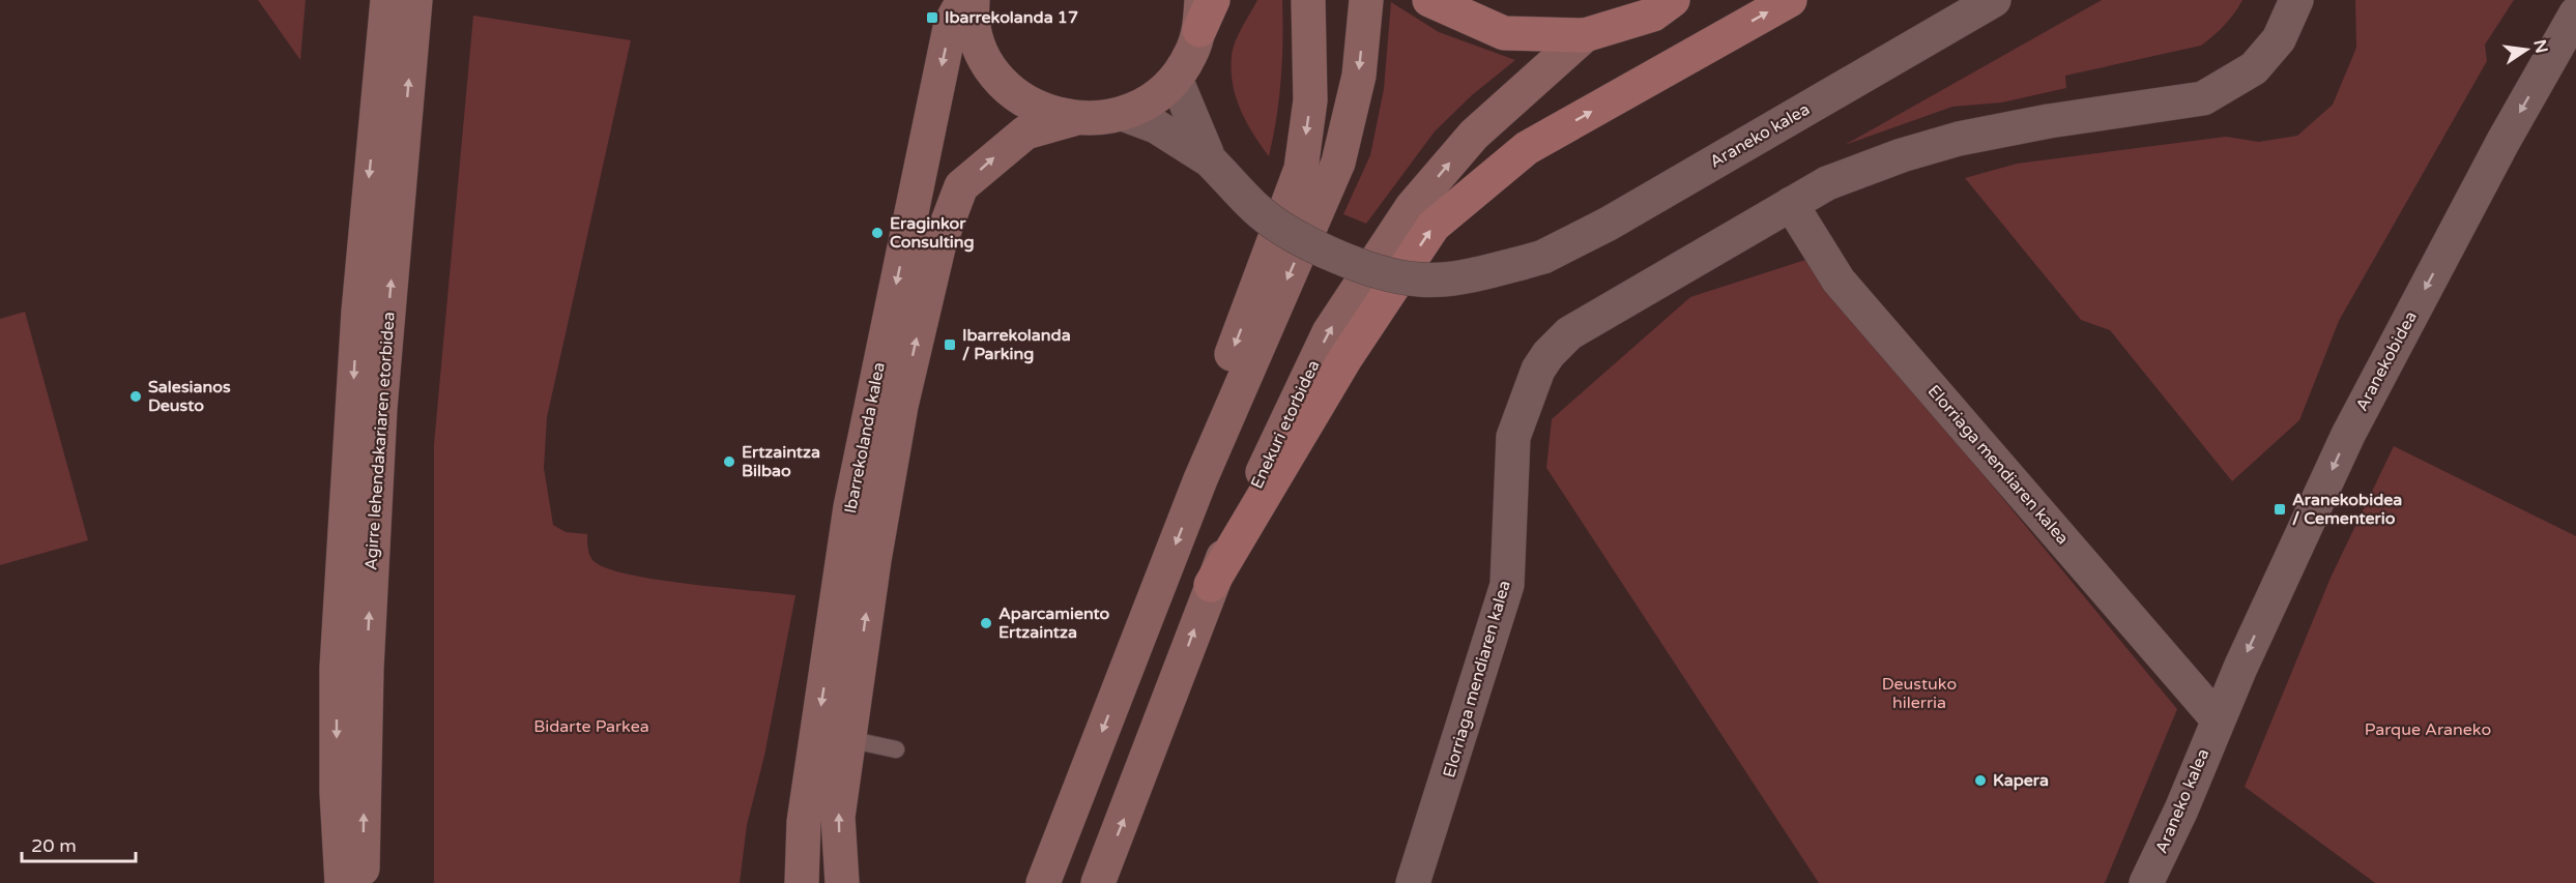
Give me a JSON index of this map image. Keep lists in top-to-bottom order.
{
  "streets": {
    "main road": ["Enekuri etorbidea", "Ibarrekolanda kalea", "Agirre lehendakariaren etorbidea"],
    "street": ["Araneko kalea", "Aranekobidea", "Elorriaga mendiaren kalea"]
  },
  "crossings": [
    ["Araneko kalea", "Aranekobidea"],
    ["Araneko kalea", "Elorriaga mendiaren kalea"],
    ["Aranekobidea", "Elorriaga mendiaren kalea"]
  ],
  "one_way": ["Aranekobidea"],
  "parks": ["Deustuko hilerria", "Bidarte Parkea", "Parque Araneko"],
  "places": {
    "transit": ["Ibarrekolanda 17", "Ibarrekolanda / Parking", "Aranekobidea / Cementerio"],
    "other": [
      "Eraginkor Consulting",
      "Salesianos Deusto",
      "Ertzaintza Bilbao",
      "Aparcamiento Ertzaintza",
      "Kapera"
    ]
  },
  "scale_bar": "20 m",
  "north": "right"
}
